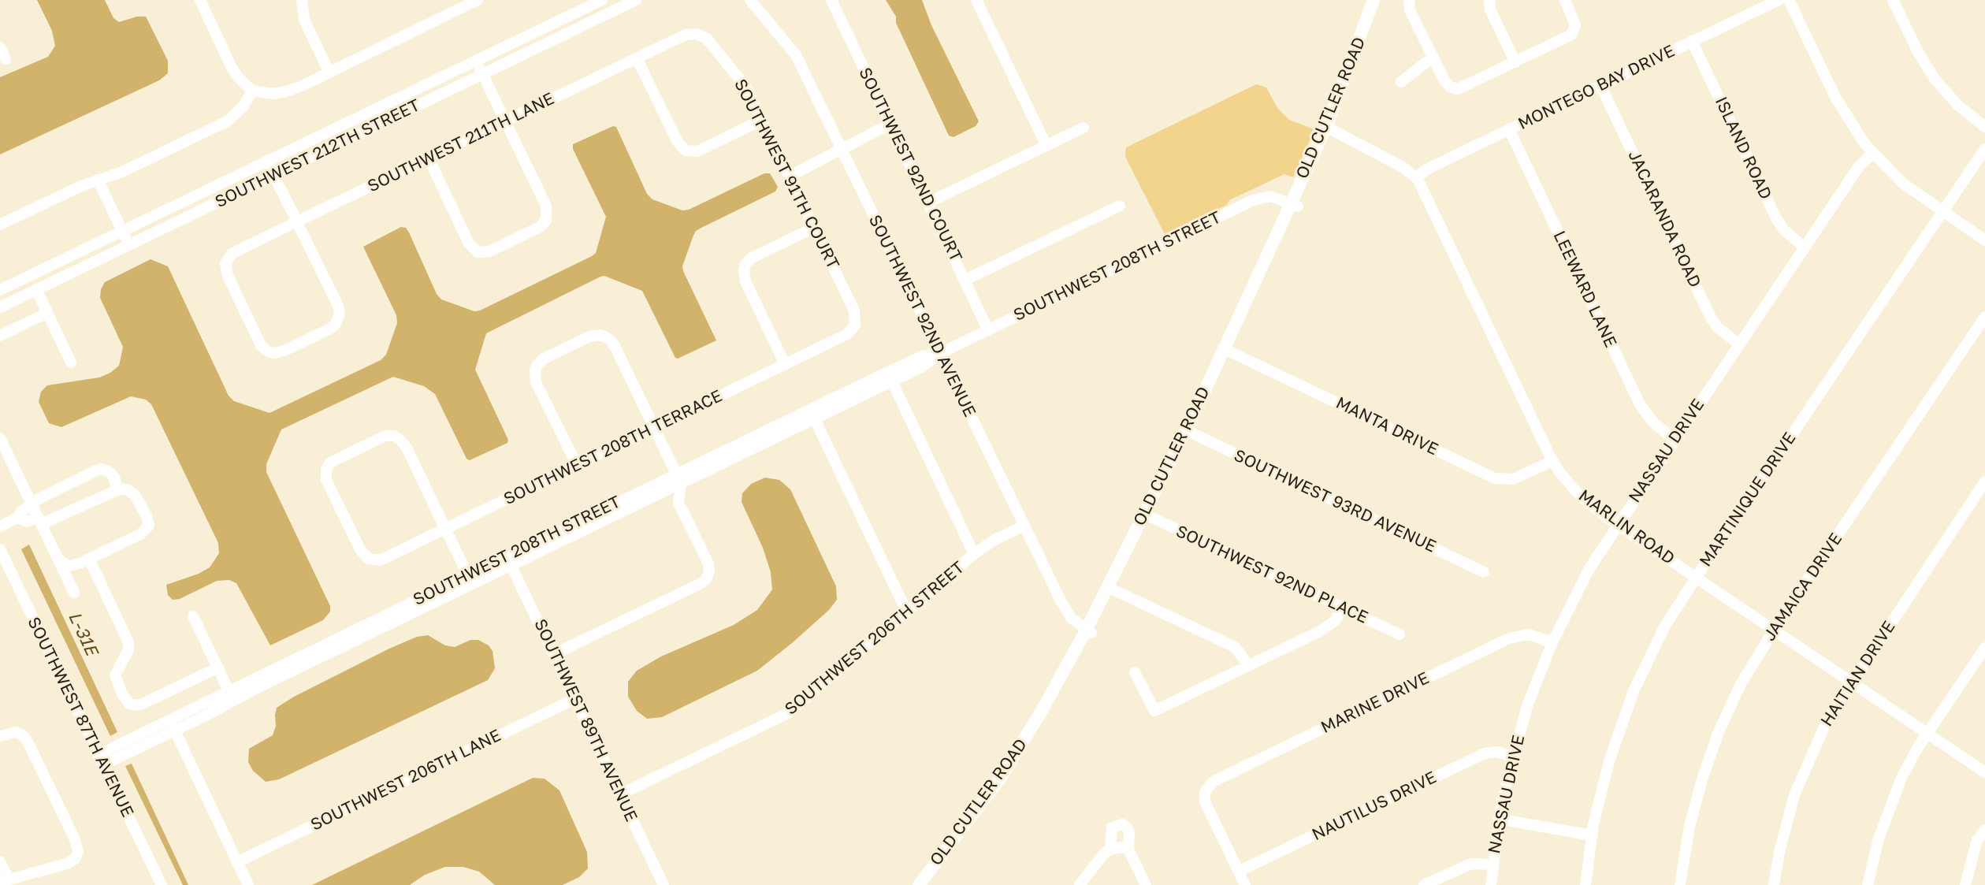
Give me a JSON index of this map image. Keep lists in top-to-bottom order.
{
  "streets": {
    "main road": ["OLD CUTLER ROAD"],
    "street": [
      "MONTEGO BAY DRIVE",
      "SOUTHWEST 211TH LANE",
      "ISLAND ROAD",
      "SOUTHWEST 212TH STREET",
      "SOUTHWEST 92ND COURT",
      "SOUTHWEST 91TH COURT",
      "JACARANDA ROAD",
      "SOUTHWEST 208TH STREET",
      "LEEWARD LANE",
      "SOUTHWEST 92ND AVENUE",
      "MANTA DRIVE",
      "SOUTHWEST 208TH TERRACE",
      "NASSAU DRIVE",
      "MARTINIQUE DRIVE",
      "SOUTHWEST 93RD AVENUE",
      "MARLIN ROAD",
      "SOUTHWEST 92ND PLACE",
      "JAMAICA DRIVE",
      "SOUTHWEST 206TH STREET",
      "HAITIAN DRIVE",
      "MARINE DRIVE",
      "SOUTHWEST 87TH AVENUE",
      "SOUTHWEST 89TH AVENUE",
      "SOUTHWEST 206TH LANE",
      "NAUTILUS DRIVE"
    ]
  },
  "crossings": [
    ["MONTEGO BAY DRIVE", "ISLAND ROAD"],
    ["MONTEGO BAY DRIVE", "JACARANDA ROAD"],
    ["MONTEGO BAY DRIVE", "LEEWARD LANE"],
    ["MONTEGO BAY DRIVE", "MARLIN ROAD"],
    ["OLD CUTLER ROAD", "SOUTHWEST 208TH STREET"],
    ["OLD CUTLER ROAD", "SOUTHWEST 92ND AVENUE"],
    ["OLD CUTLER ROAD", "MANTA DRIVE"],
    ["OLD CUTLER ROAD", "SOUTHWEST 93RD AVENUE"],
    ["OLD CUTLER ROAD", "SOUTHWEST 92ND PLACE"],
    ["SOUTHWEST 211TH LANE", "SOUTHWEST 91TH COURT"],
    ["ISLAND ROAD", "NASSAU DRIVE"],
    ["SOUTHWEST 92ND COURT", "SOUTHWEST 208TH STREET"],
    ["SOUTHWEST 91TH COURT", "SOUTHWEST 208TH TERRACE"],
    ["JACARANDA ROAD", "NASSAU DRIVE"],
    ["SOUTHWEST 208TH STREET", "SOUTHWEST 92ND AVENUE"],
    ["SOUTHWEST 208TH STREET", "SOUTHWEST 87TH AVENUE"],
    ["SOUTHWEST 208TH STREET", "SOUTHWEST 89TH AVENUE"],
    ["LEEWARD LANE", "NASSAU DRIVE"],
    ["SOUTHWEST 92ND AVENUE", "SOUTHWEST 206TH STREET"],
    ["MANTA DRIVE", "MARLIN ROAD"],
    ["NASSAU DRIVE", "MARLIN ROAD"],
    ["NASSAU DRIVE", "MARINE DRIVE"],
    ["NASSAU DRIVE", "NAUTILUS DRIVE"],
    ["MARTINIQUE DRIVE", "MARLIN ROAD"],
    ["MARLIN ROAD", "JAMAICA DRIVE"],
    ["MARLIN ROAD", "HAITIAN DRIVE"],
    ["SOUTHWEST 206TH STREET", "SOUTHWEST 89TH AVENUE"],
    ["MARINE DRIVE", "NAUTILUS DRIVE"],
    ["SOUTHWEST 89TH AVENUE", "SOUTHWEST 206TH LANE"]
  ],
  "water": ["L-31E"]
}
